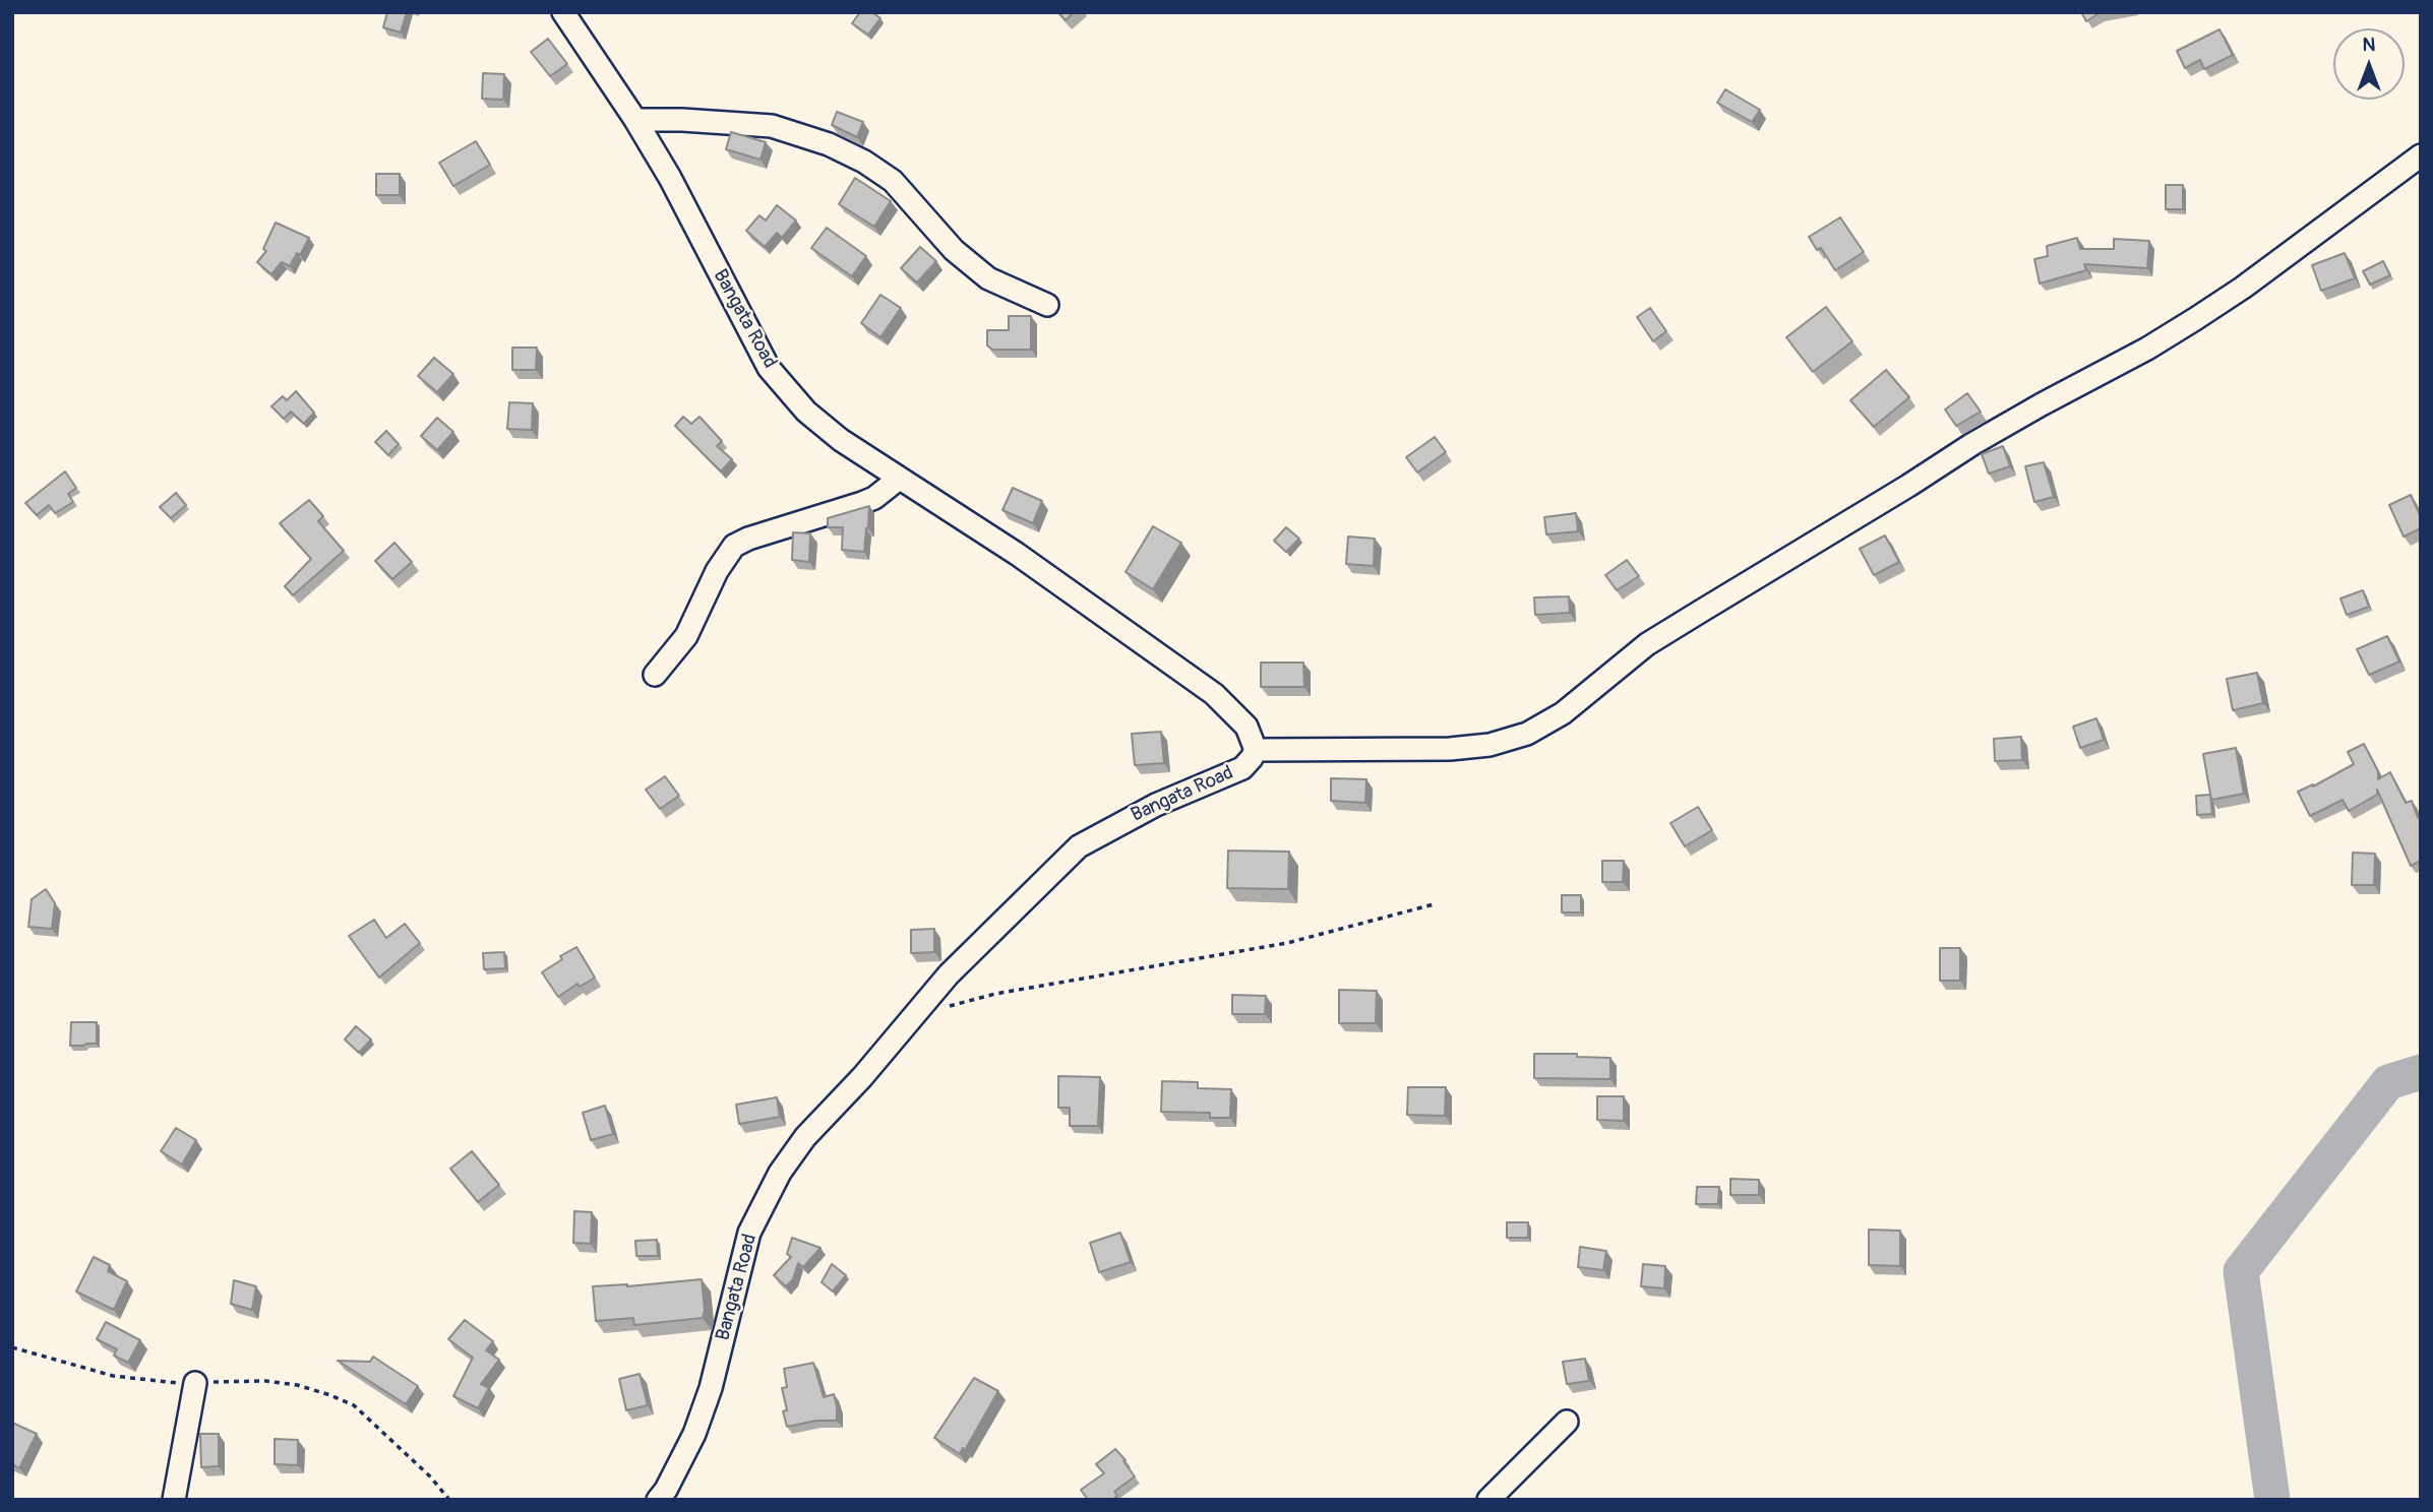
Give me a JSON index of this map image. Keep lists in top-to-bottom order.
{
  "streets": {
    "street": ["Bangata Road"]
  },
  "north": "top"
}
